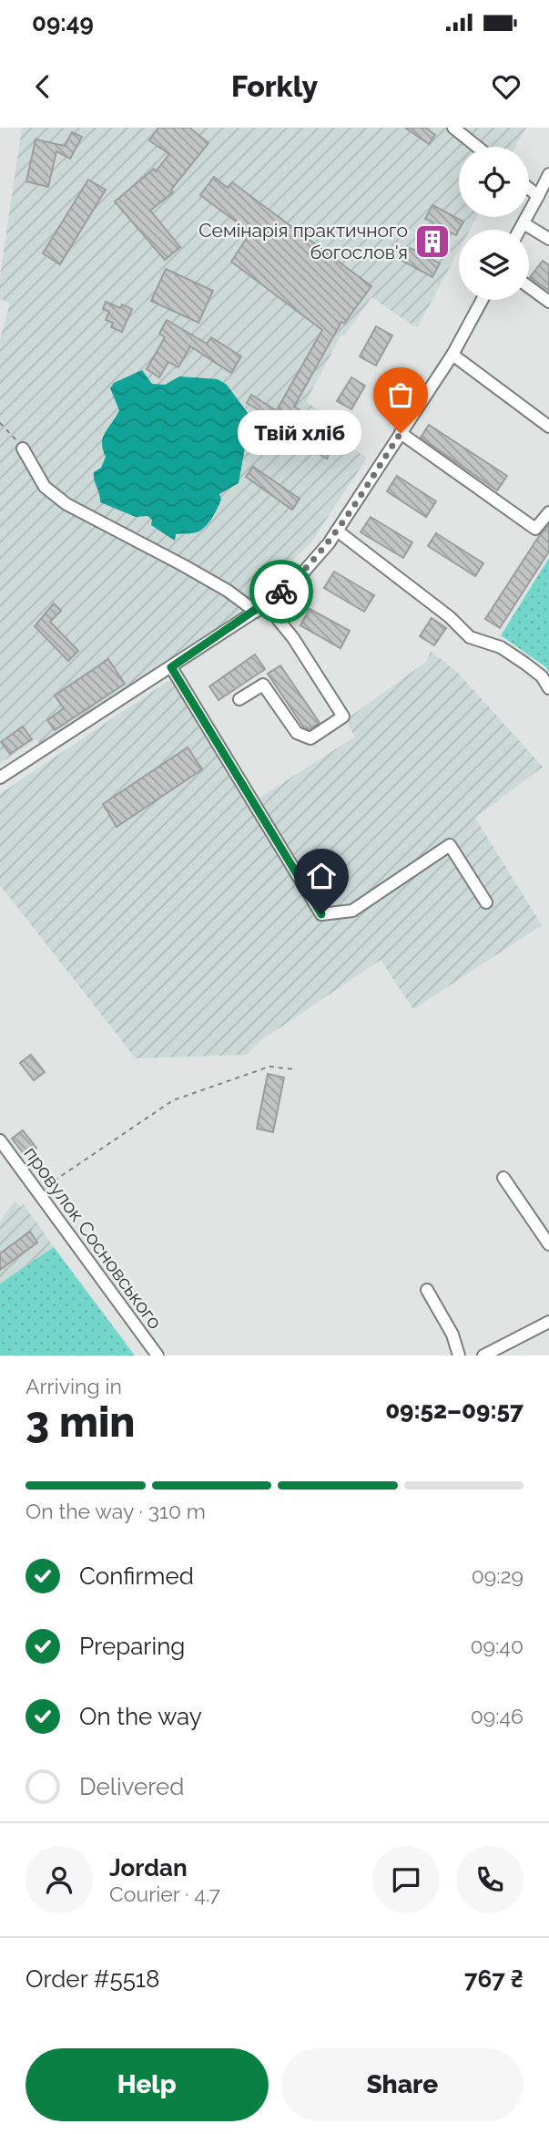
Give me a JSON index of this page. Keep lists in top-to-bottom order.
{
  "streets": {
    "street": ["провулок Сосновського"]
  },
  "places": {
    "building": ["Семінарія практичного богослов'я"],
    "other": ["Твій хліб"]
  },
  "page": {
    "status": "09:49",
    "header": "Forkly",
    "bubble": "Твій хліб",
    "heading": ["3 min", "Arriving in", "09:52–09:57"],
    "panel": [
      "Jordan",
      "Courier · 4.7",
      "Order #5518",
      "767 ₴"
    ],
    "bar": "On the way · 310 m",
    "list": [
      ["Confirmed", "09:29"],
      ["Preparing", "09:40"],
      ["On the way", "09:46"],
      "Delivered"
    ],
    "buttons": ["Help", "Share"]
  }
}
